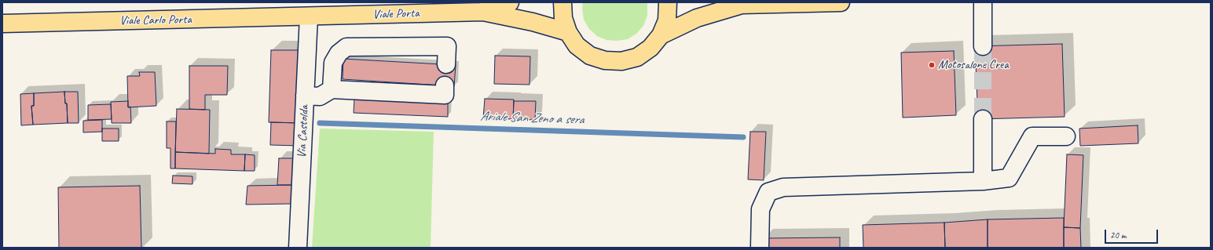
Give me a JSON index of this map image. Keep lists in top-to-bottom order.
{
  "streets": {
    "main road": ["Viale Porta", "Viale Carlo Porta"],
    "street": ["Via Castolda"]
  },
  "crossings": [
    ["Viale Porta", "Viale Carlo Porta"],
    ["Viale Porta", "Via Castolda"],
    ["Viale Carlo Porta", "Via Castolda"]
  ],
  "water": ["Ariale San Zeno a sera"],
  "places": ["Motosalone Crea"],
  "scale_bar": "20 m"
}
